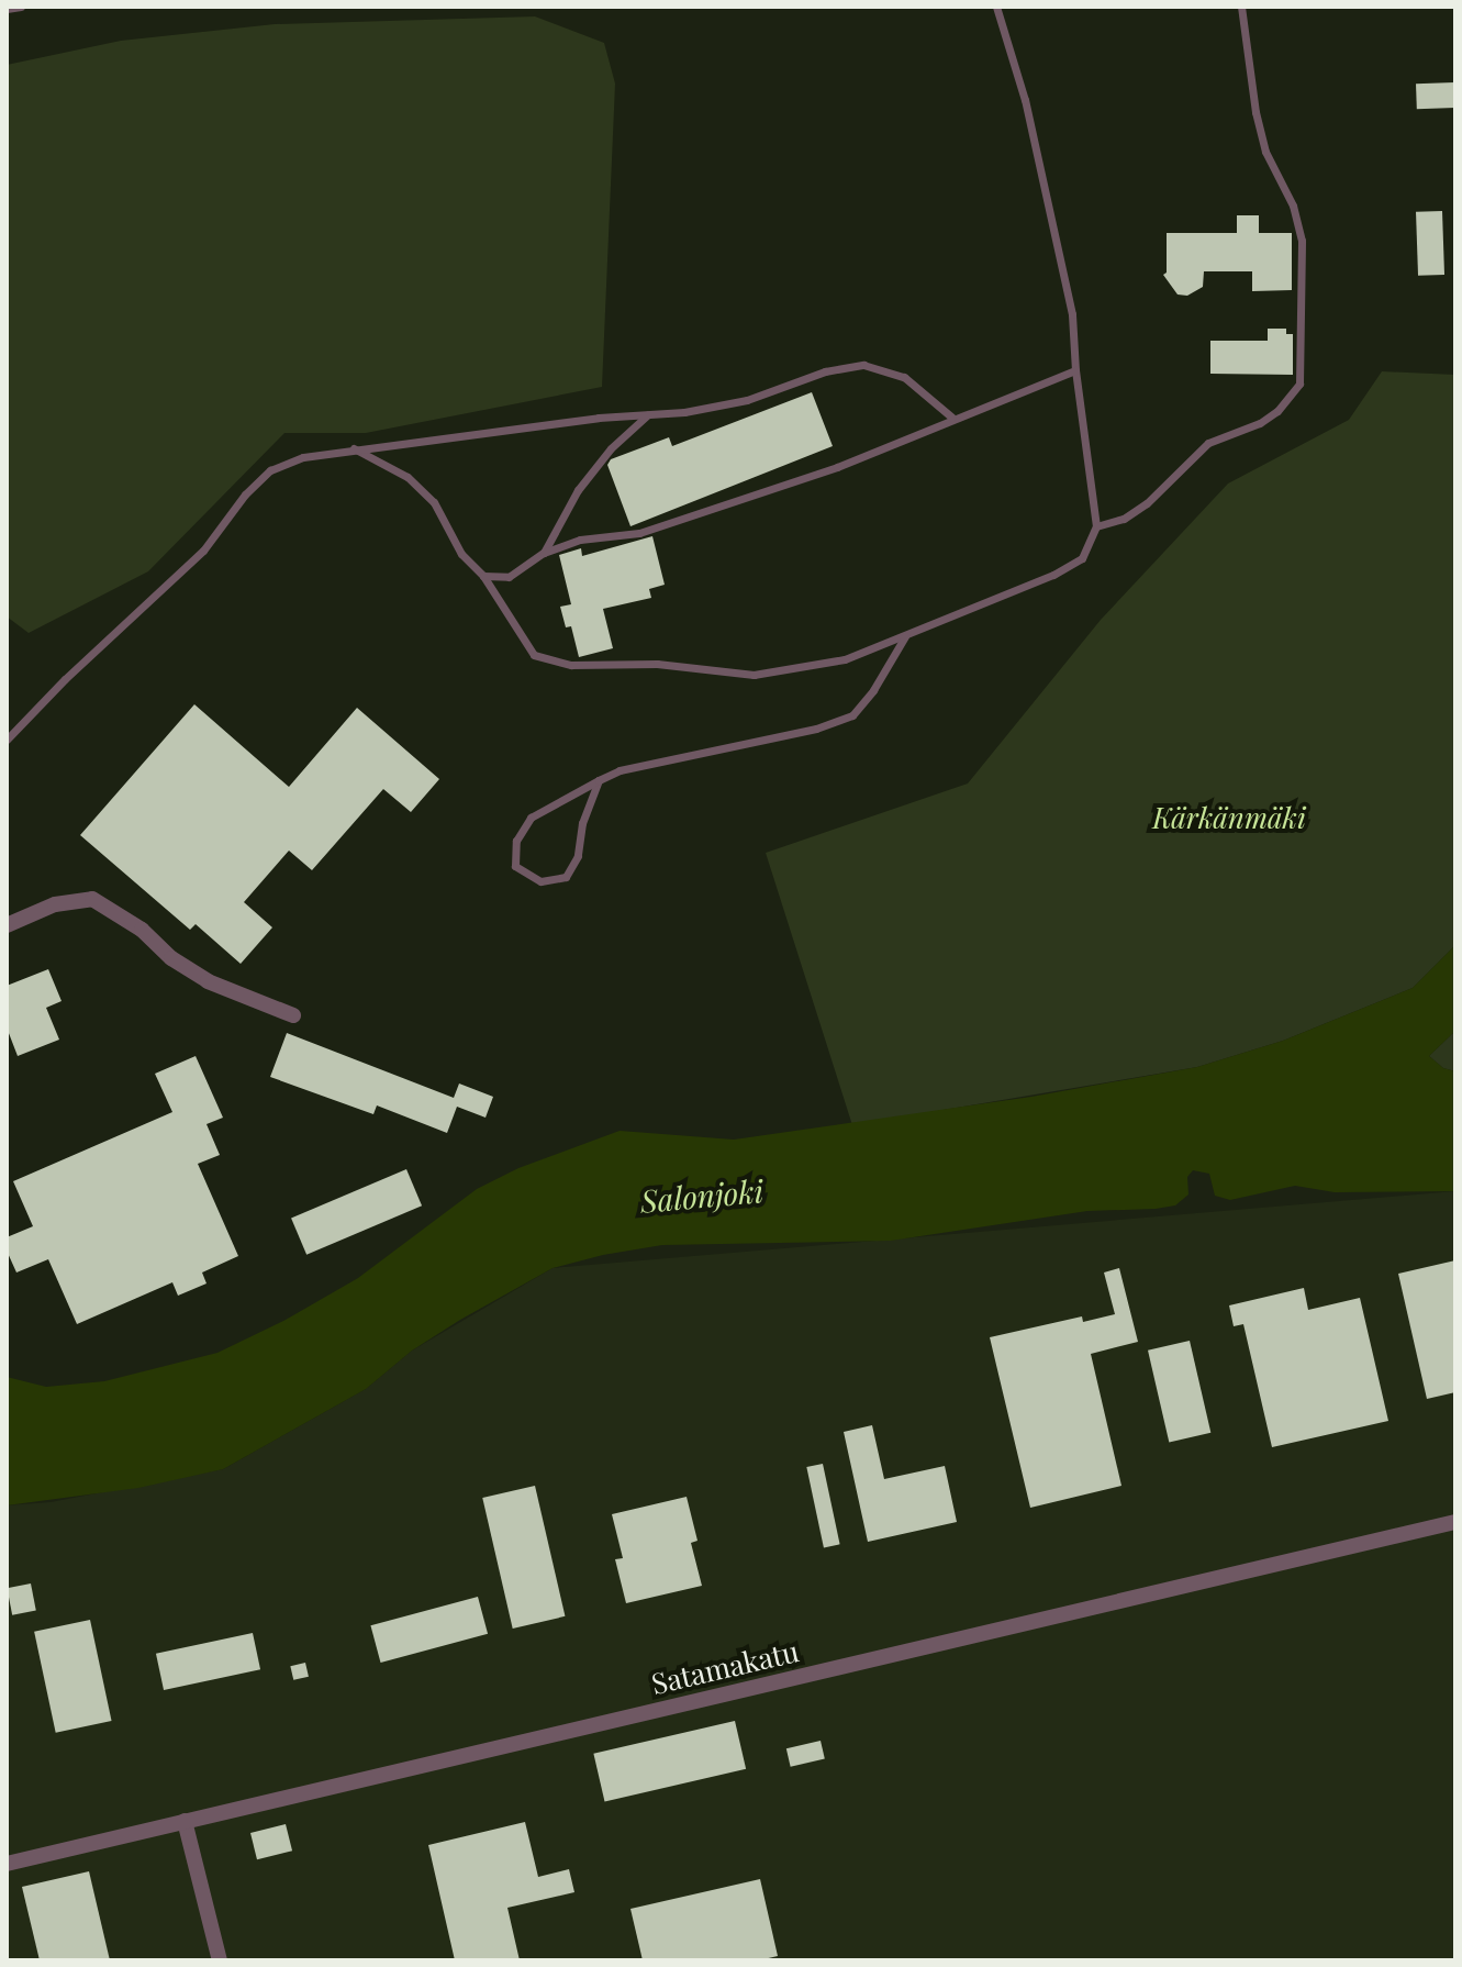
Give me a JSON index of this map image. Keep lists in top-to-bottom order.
{
  "streets": {
    "street": ["Satamakatu"]
  },
  "water": ["Salonjoki"],
  "parks": ["Kärkänmäki"]
}
